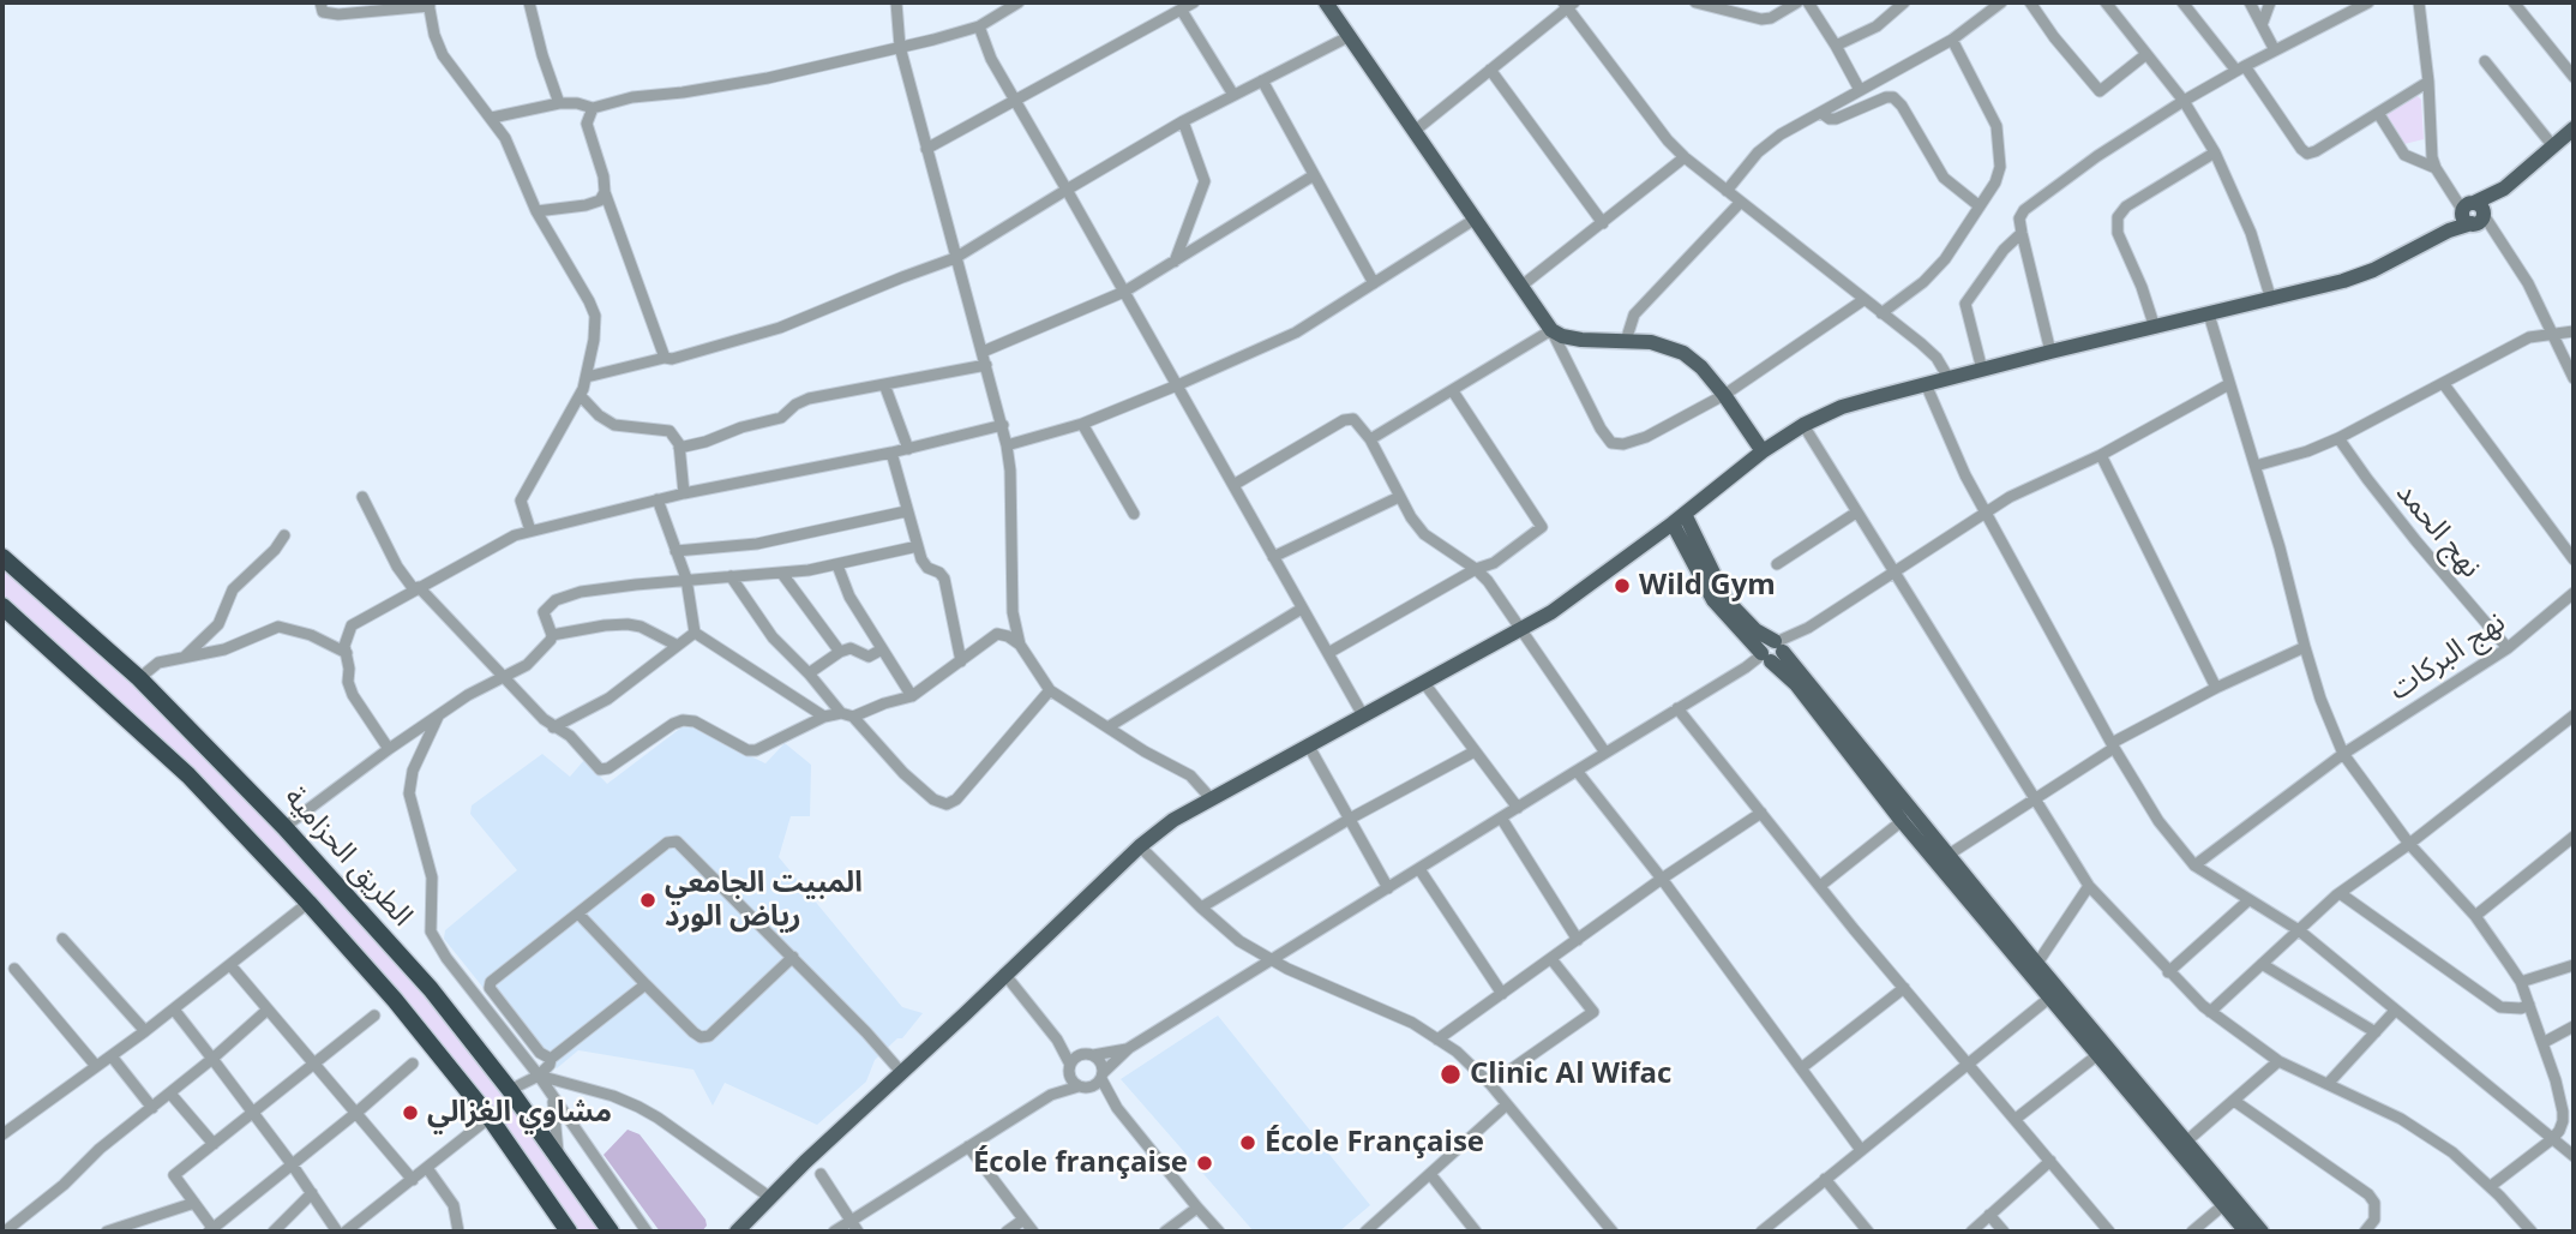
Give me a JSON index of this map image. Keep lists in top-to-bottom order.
{
  "streets": {
    "highway": ["الطريق الحزامية"],
    "street": ["نهج الحمد", "نهج البركات"]
  },
  "crossings": [
    ["نهج الحمد", "نهج البركات"]
  ],
  "places": [
    "Wild Gym",
    "المبيت الجامعي رياض الورد",
    "Clinic Al Wifac",
    "مشاوي الغزالي",
    "École Française",
    "École française"
  ]
}
